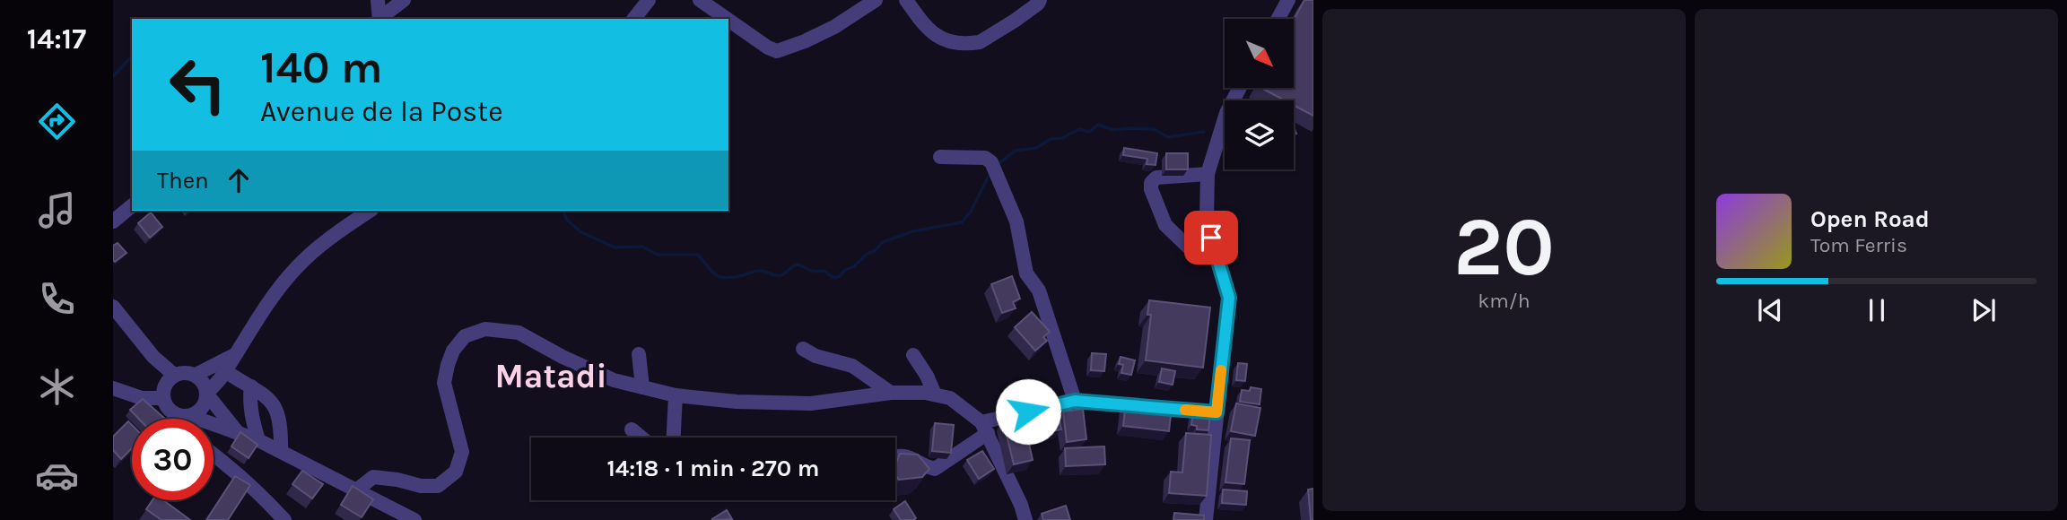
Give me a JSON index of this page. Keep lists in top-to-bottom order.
{
  "districts": ["Matadi"],
  "north": "bottom right",
  "page": {
    "tabs": "14:17",
    "tile": ["20", "km/h"],
    "turn": ["140 m", "Avenue de la Poste"],
    "then": "Then",
    "song": ["Open Road", "Tom Ferris"],
    "limit": "30",
    "trip": "14:18 · 1 min · 270 m"
  }
}
